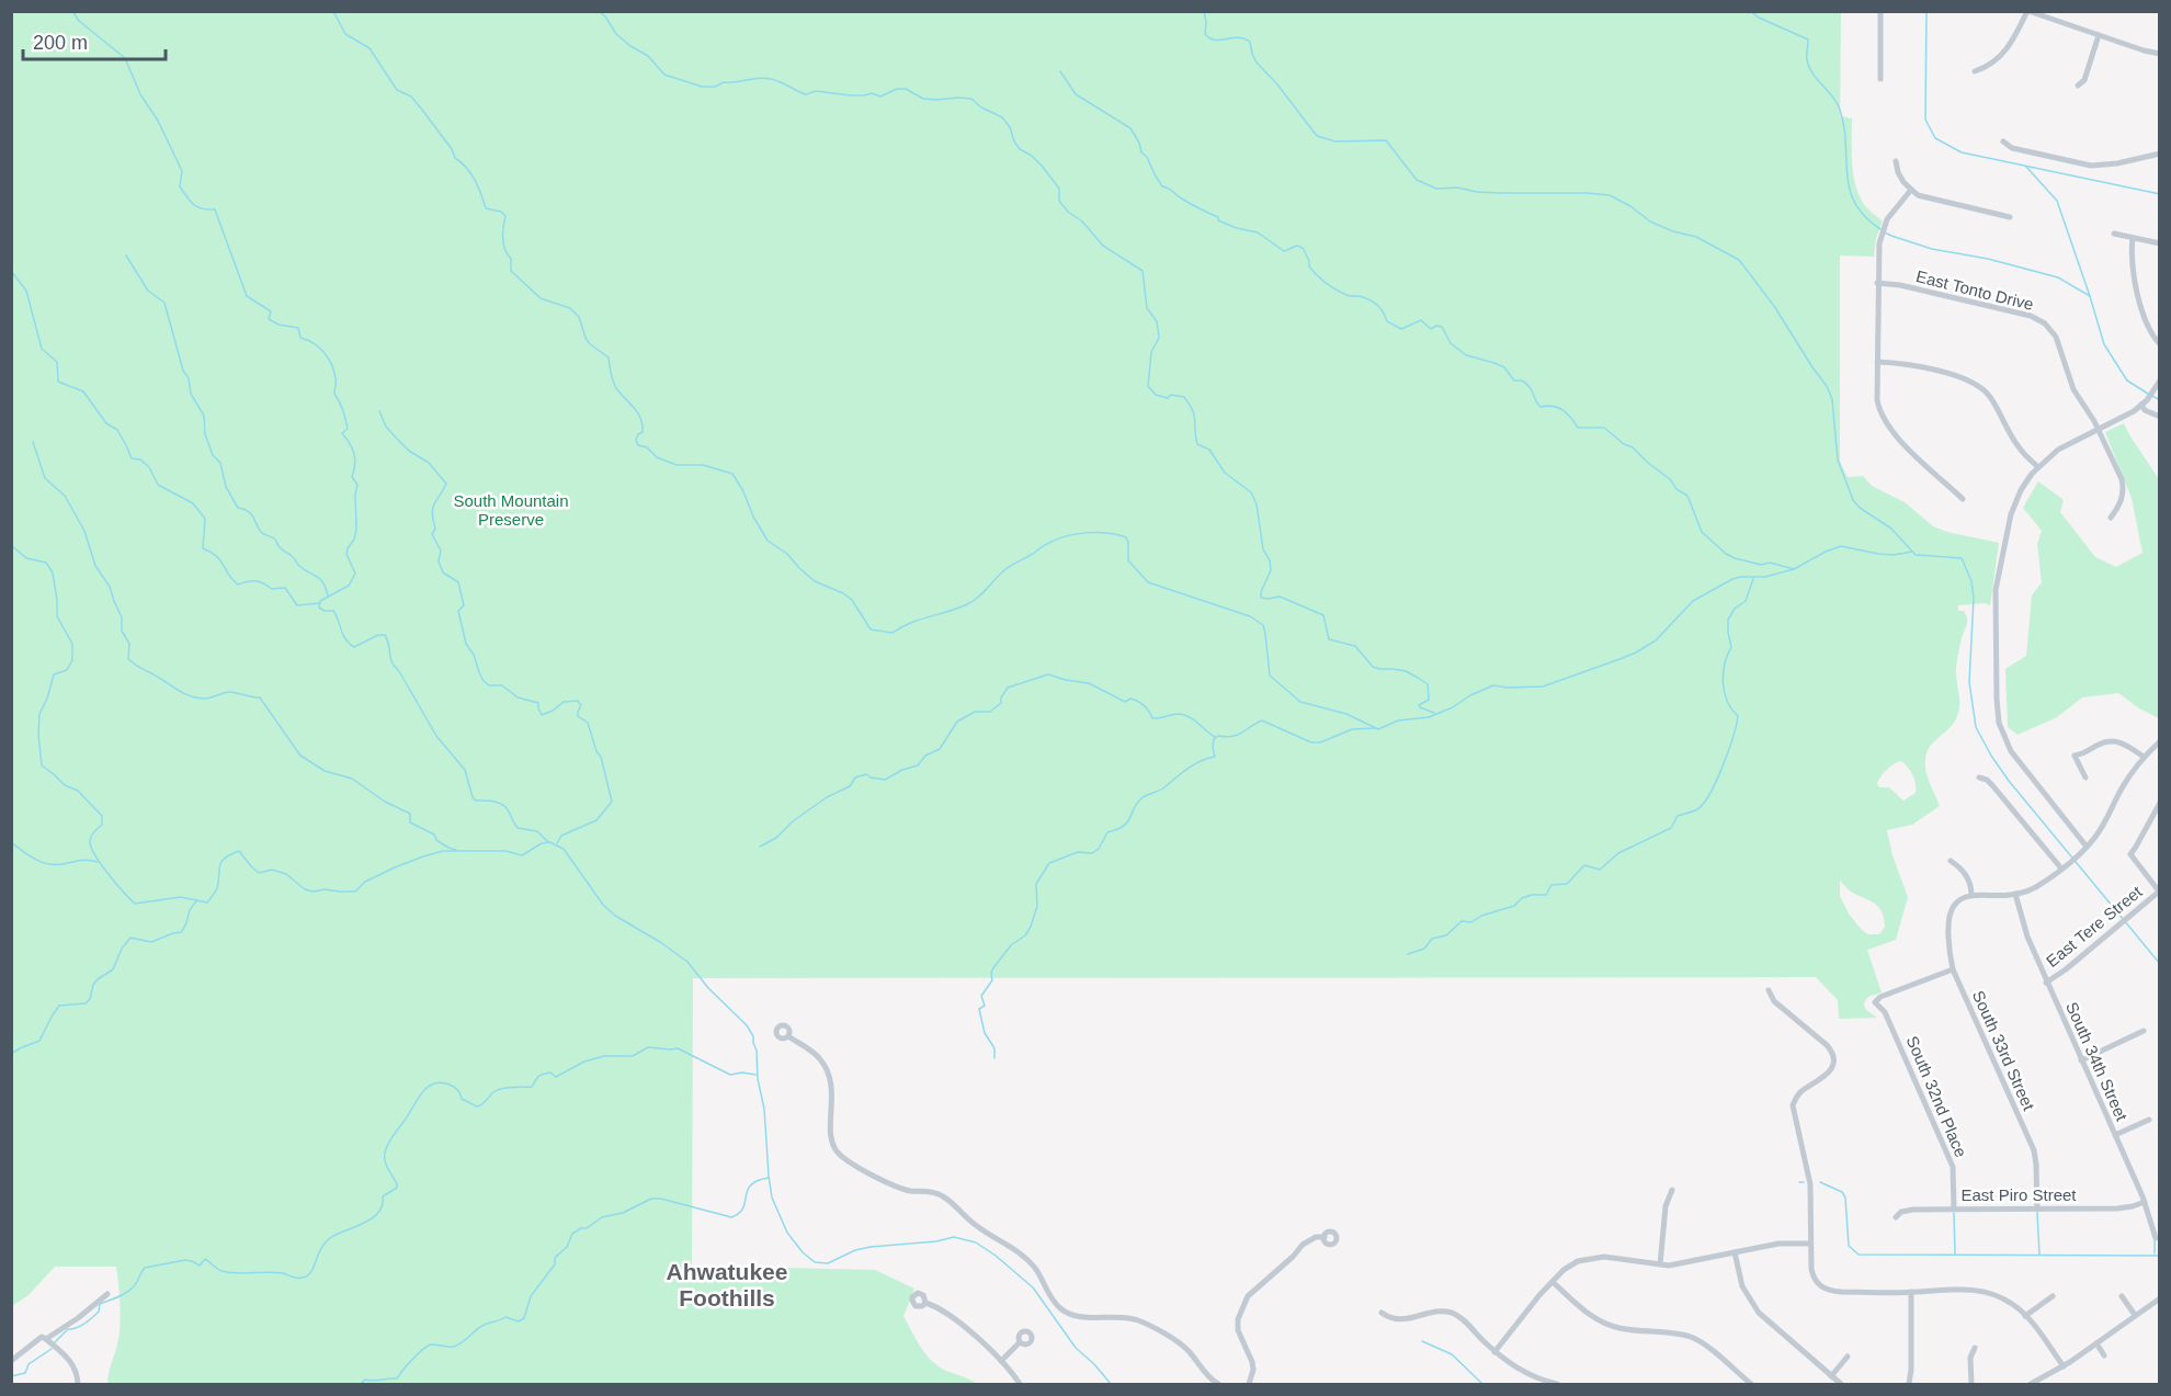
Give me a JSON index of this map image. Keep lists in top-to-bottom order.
{
  "streets": {
    "street": [
      "East Tonto Drive",
      "East Tere Street",
      "South 33rd Street",
      "South 34th Street",
      "South 32nd Place",
      "East Piro Street"
    ]
  },
  "crossings": [
    ["East Tere Street", "South 34th Street"],
    ["South 33rd Street", "South 32nd Place"],
    ["South 33rd Street", "East Piro Street"],
    ["South 34th Street", "East Piro Street"],
    ["South 32nd Place", "East Piro Street"]
  ],
  "districts": ["Ahwatukee Foothills"],
  "parks": ["South Mountain Preserve"],
  "scale_bar": "200 m"
}
